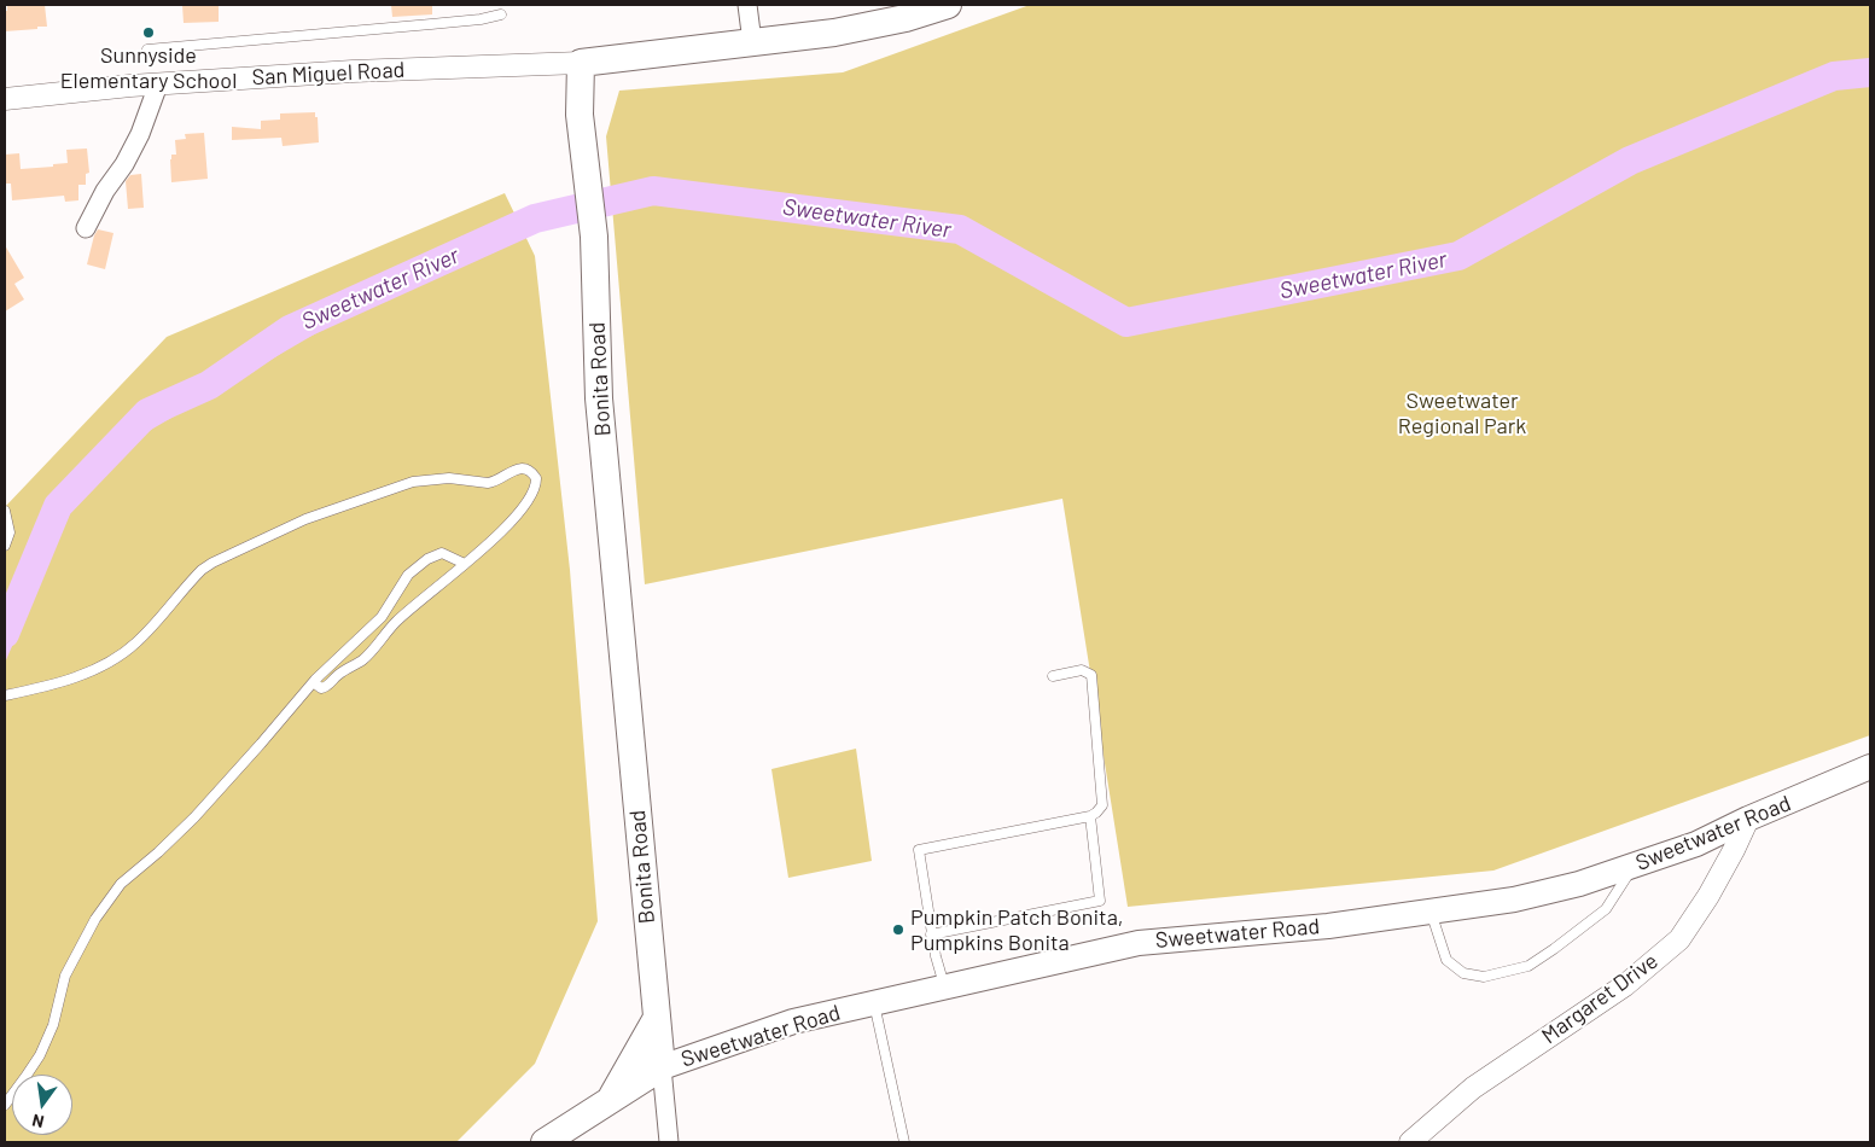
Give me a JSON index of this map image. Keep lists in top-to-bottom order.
{
  "streets": {
    "main road": ["Bonita Road", "Sweetwater Road"],
    "street": ["San Miguel Road", "Margaret Drive"]
  },
  "crossings": [
    ["San Miguel Road", "Bonita Road"],
    ["Bonita Road", "Sweetwater Road"],
    ["Sweetwater Road", "Margaret Drive"]
  ],
  "water": ["Sweetwater River"],
  "parks": ["Sweetwater Regional Park"],
  "places": ["Sunnyside Elementary School", "Pumpkin Patch Bonita, Pumpkins Bonita"],
  "north": "bottom"
}
